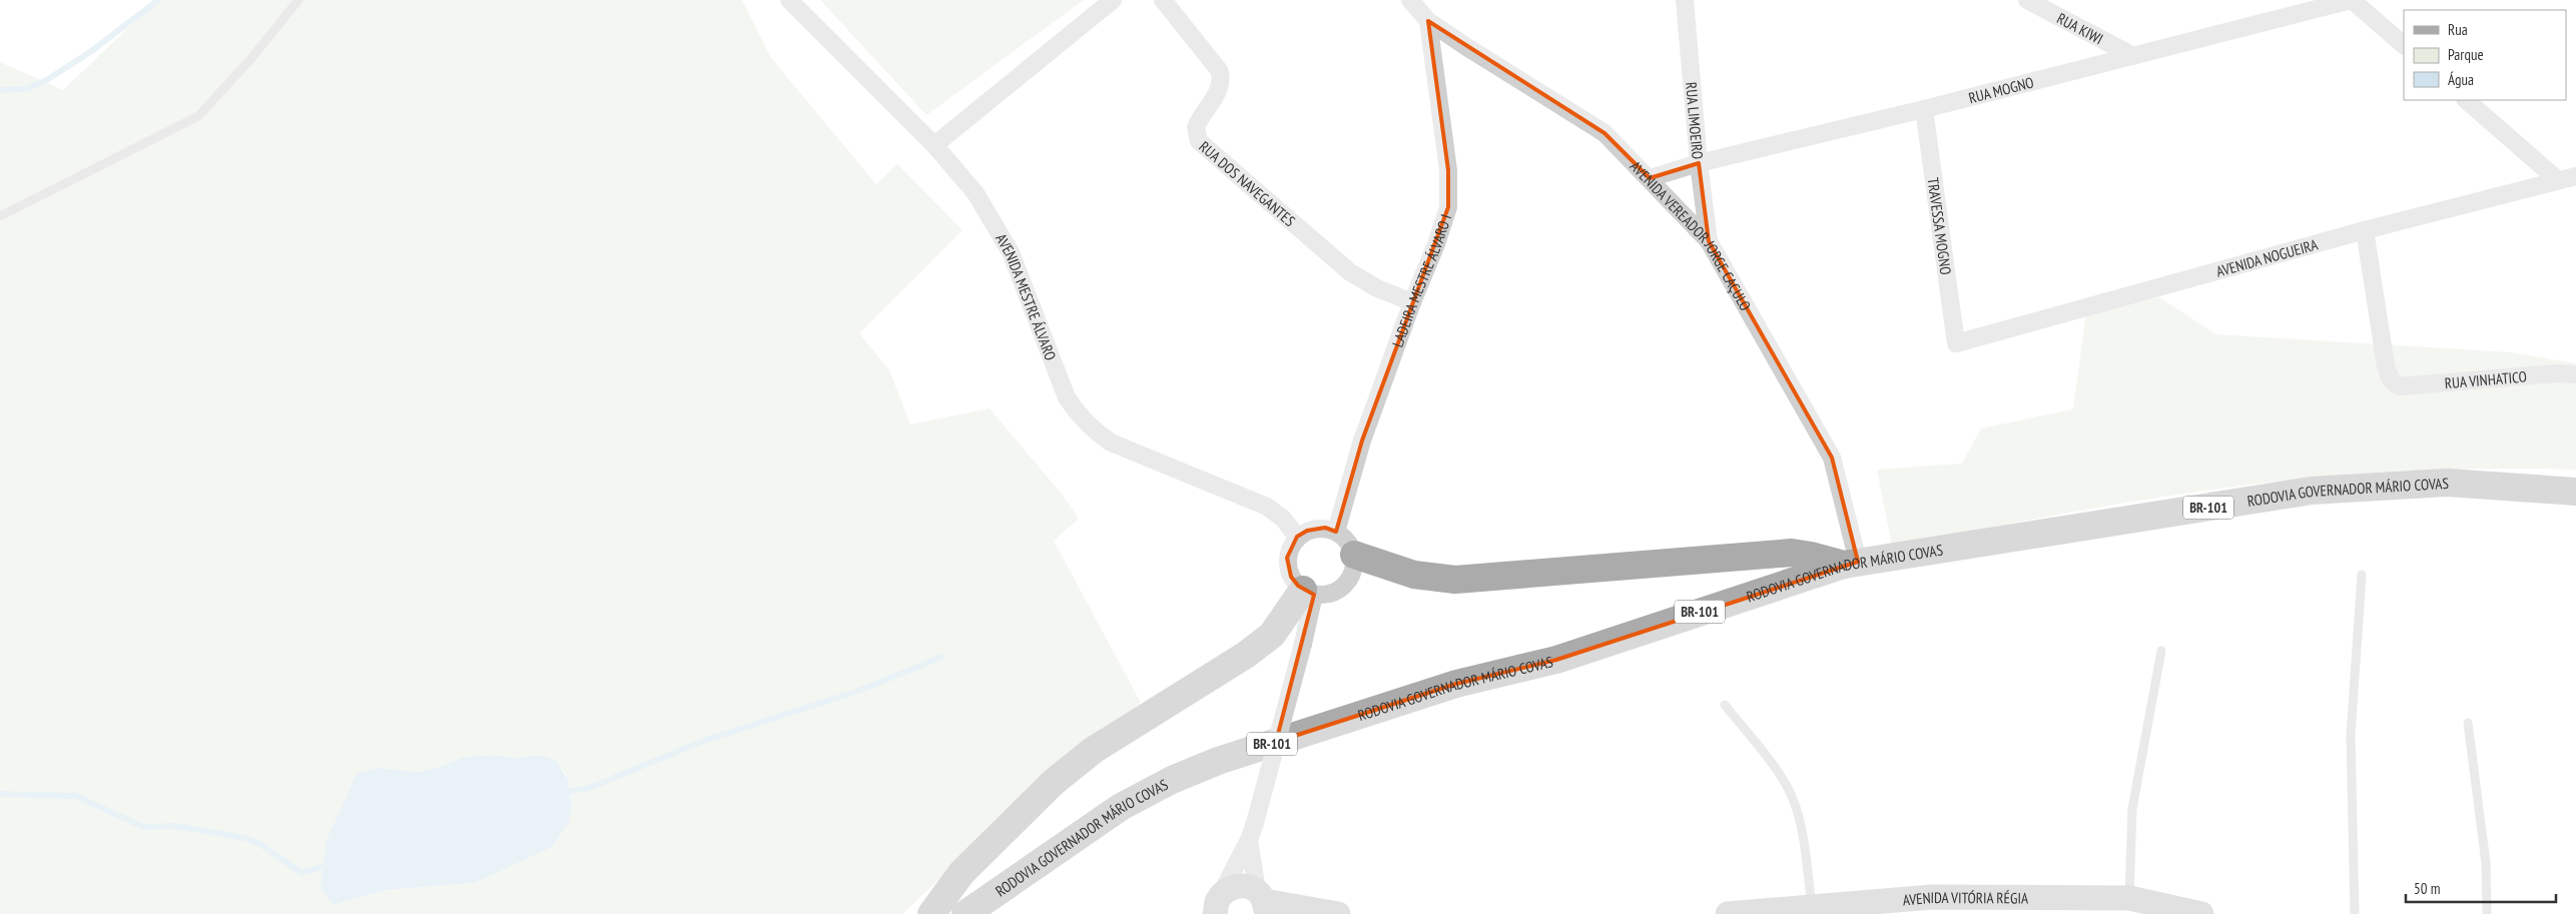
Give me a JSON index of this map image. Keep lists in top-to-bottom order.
{
  "streets": {
    "main road": ["RODOVIA GOVERNADOR MÁRIO COVAS", "BR-101"],
    "street": [
      "RUA KIWI",
      "RUA MOGNO",
      "RUA LIMOEIRO",
      "RUA DOS NAVEGANTES",
      "TRAVESSA MOGNO",
      "AVENIDA VEREADOR JORGE CAÇULO",
      "AVENIDA NOGUEIRA",
      "LADEIRA MESTRE ÁLVARO I",
      "AVENIDA MESTRE ÁLVARO",
      "RUA VINHATICO",
      "AVENIDA VITÓRIA RÉGIA"
    ]
  },
  "crossings": [
    ["RUA KIWI", "RUA MOGNO"],
    ["RUA MOGNO", "RUA LIMOEIRO"],
    ["RUA MOGNO", "TRAVESSA MOGNO"],
    ["RUA MOGNO", "AVENIDA VEREADOR JORGE CAÇULO"],
    ["RUA LIMOEIRO", "AVENIDA VEREADOR JORGE CAÇULO"],
    ["RUA DOS NAVEGANTES", "LADEIRA MESTRE ÁLVARO I"],
    ["TRAVESSA MOGNO", "AVENIDA NOGUEIRA"],
    ["AVENIDA VEREADOR JORGE CAÇULO", "LADEIRA MESTRE ÁLVARO I"],
    ["AVENIDA VEREADOR JORGE CAÇULO", "RODOVIA GOVERNADOR MÁRIO COVAS"],
    ["AVENIDA NOGUEIRA", "RUA VINHATICO"],
    ["LADEIRA MESTRE ÁLVARO I", "AVENIDA MESTRE ÁLVARO"]
  ],
  "legend": ["Rua", "Parque", "Água"],
  "scale_bar": "50 m"
}
